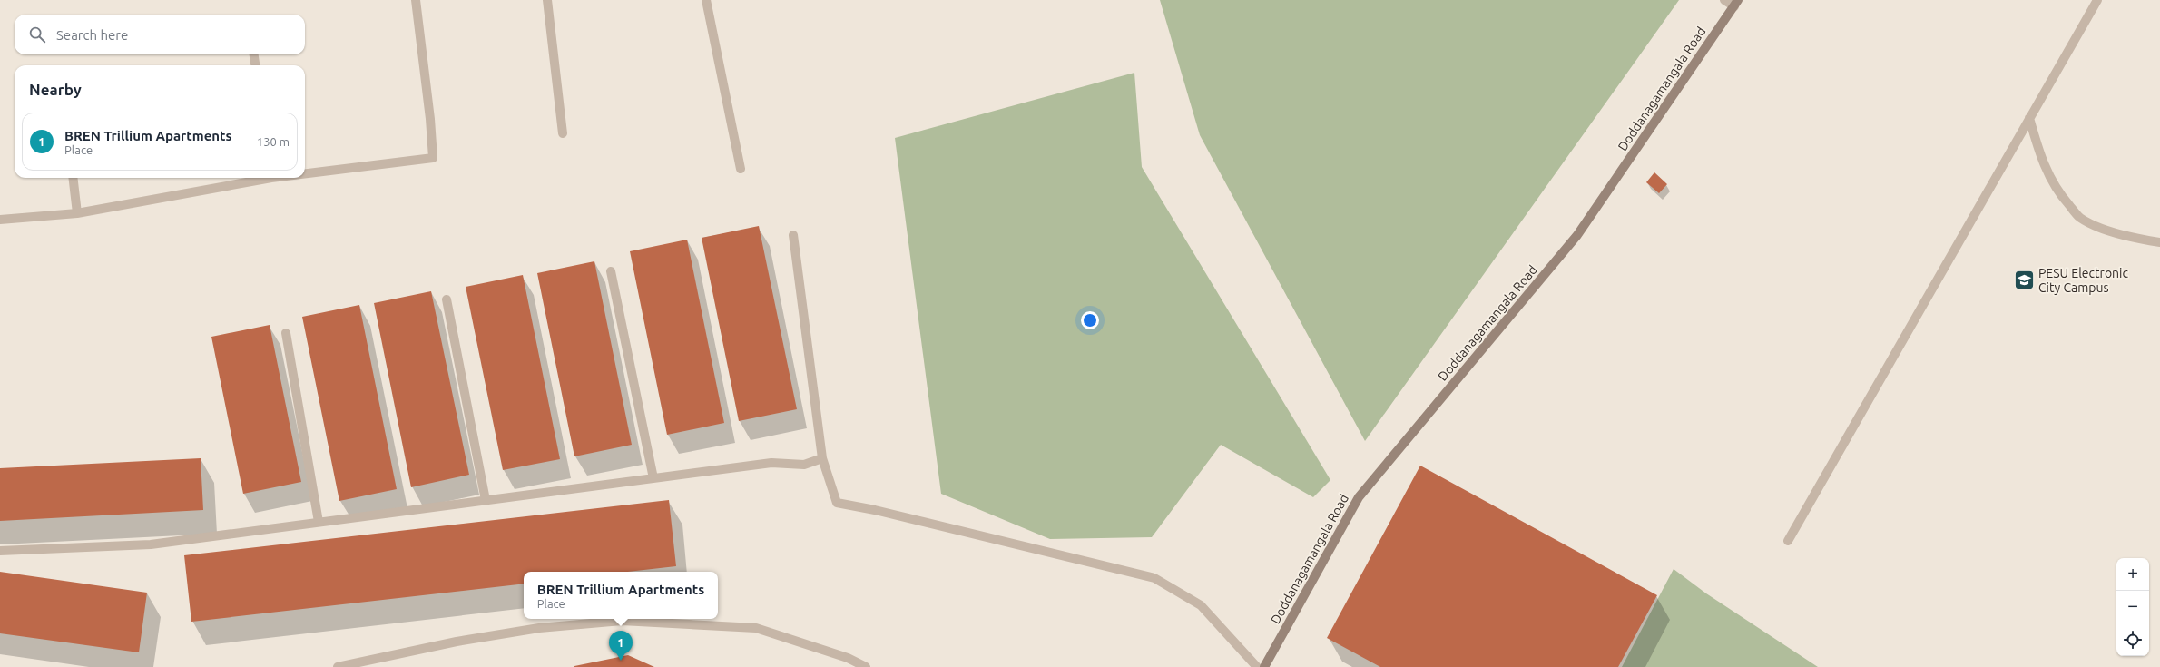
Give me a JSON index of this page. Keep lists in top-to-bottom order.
{
  "streets": {
    "street": ["Doddanagamangala Road"]
  },
  "places": {
    "school or university": ["PESU Electronic City Campus"]
  },
  "page": {
    "search": "Search here",
    "heading": "Nearby",
    "list": [
      {
        "mark": "1",
        "name": "BREN Trillium Apartments",
        "note": "Place",
        "value": "130 m"
      }
    ],
    "map_buttons": ["+", "−"],
    "popup": ["BREN Trillium Apartments", "Place"],
    "pins": "1"
  }
}
